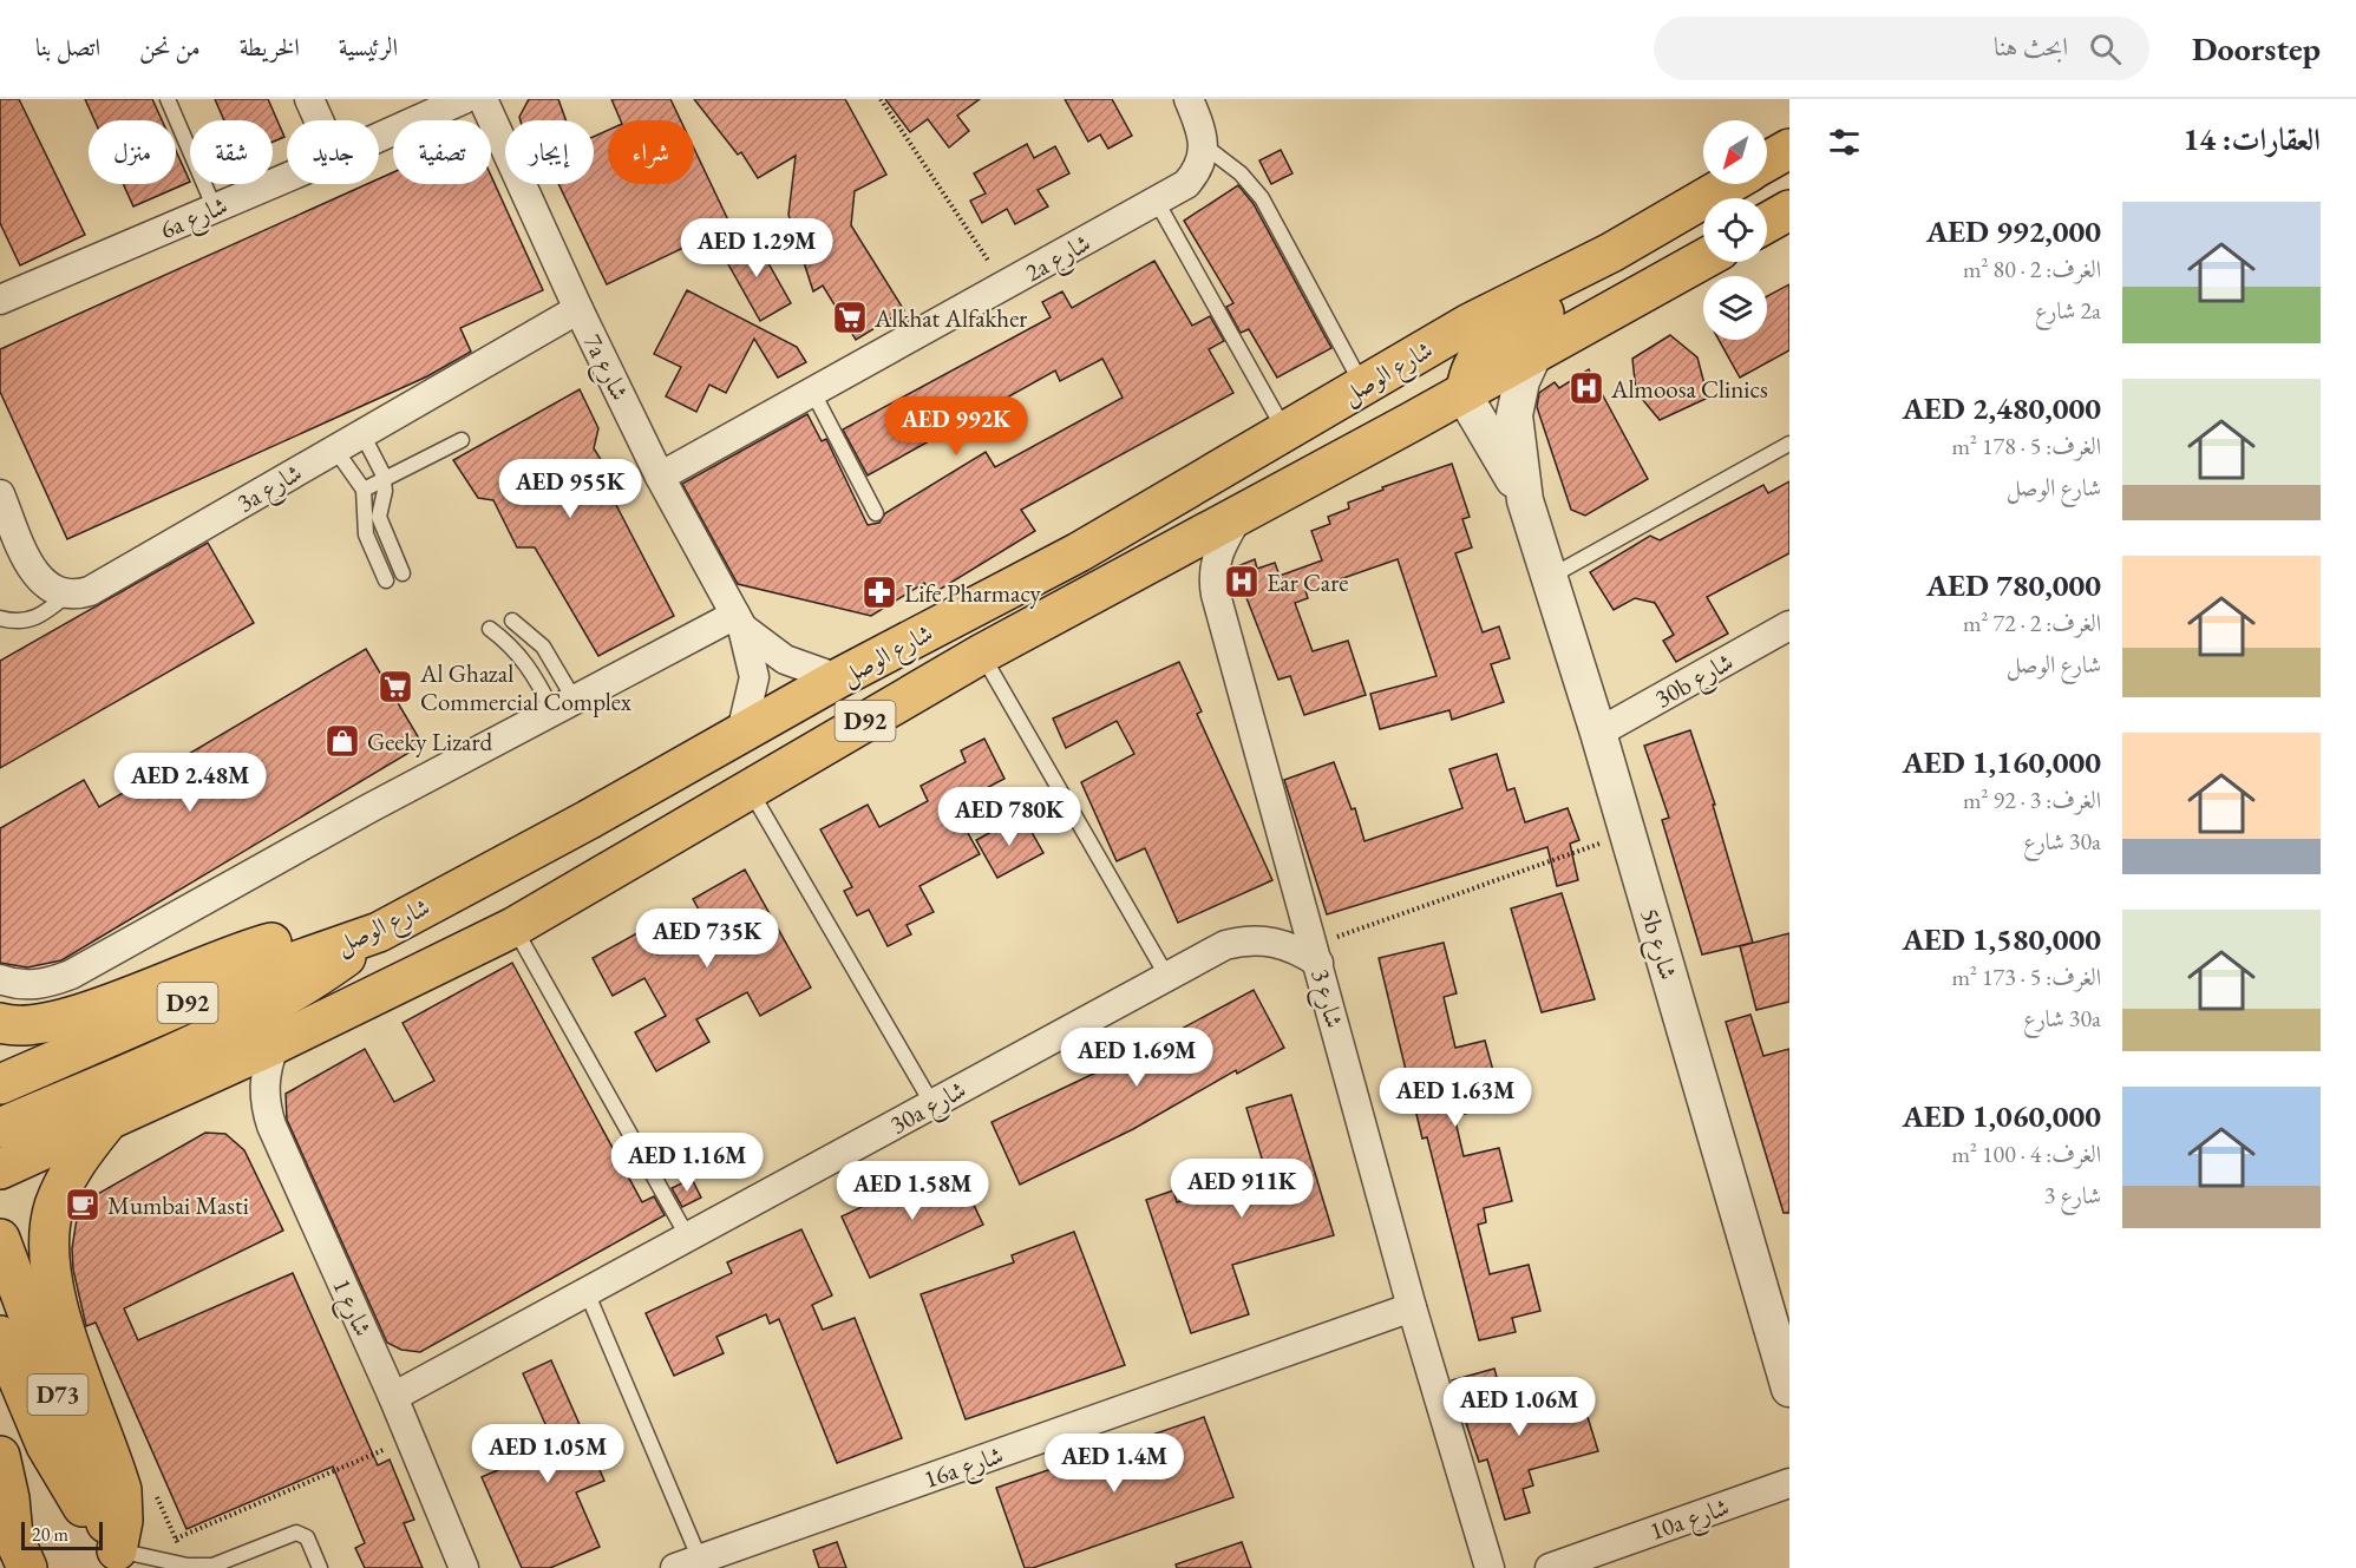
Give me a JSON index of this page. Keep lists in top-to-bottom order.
{
  "streets": {
    "main road": ["شارع الوصل", "D92", "D73"],
    "street": [
      "6a شارع",
      "2a شارع",
      "7a شارع",
      "3a شارع",
      "30b شارع",
      "5b شارع",
      "شارع 3",
      "30a شارع",
      "شارع 1",
      "16a شارع",
      "10a شارع"
    ]
  },
  "crossings": [
    ["2a شارع", "7a شارع"],
    ["7a شارع", "شارع الوصل"],
    ["7a شارع", "3a شارع"],
    ["شارع الوصل", "5b شارع"],
    ["شارع الوصل", "شارع 3"],
    ["شارع الوصل", "شارع 1"],
    ["30b شارع", "5b شارع"],
    ["شارع 3", "30a شارع"],
    ["شارع 3", "16a شارع"],
    ["30a شارع", "شارع 1"]
  ],
  "places": {
    "supermarket": ["Alkhat Alfakher", "Al Ghazal Commercial Complex"],
    "hospital": ["Almoosa Clinics", "Ear Care"],
    "pharmacy": ["Life Pharmacy"],
    "shop": ["Geeky Lizard"],
    "cafe": ["Mumbai Masti"]
  },
  "scale_bar": "20 m",
  "north": "bottom left",
  "page": {
    "header": "Doorstep",
    "search": "ابحث هنا",
    "nav": [
      "الرئيسية",
      "الخريطة",
      "من نحن",
      "اتصل بنا"
    ],
    "heading": "العقارات: 14",
    "chip": [
      "شراء",
      "إيجار",
      "تصفية",
      "جديد",
      "شقة",
      "منزل"
    ],
    "list": [
      {
        "name": "AED 992,000",
        "note": "الغرف: 2 · 80 m² · 2a شارع"
      },
      {
        "name": "AED 2,480,000",
        "note": "الغرف: 5 · 178 m² · شارع الوصل"
      },
      {
        "name": "AED 780,000",
        "note": "الغرف: 2 · 72 m² · شارع الوصل"
      },
      {
        "name": "AED 1,160,000",
        "note": "الغرف: 3 · 92 m² · 30a شارع"
      },
      {
        "name": "AED 1,580,000",
        "note": "الغرف: 5 · 173 m² · 30a شارع"
      },
      {
        "name": "AED 1,060,000",
        "note": "الغرف: 4 · 100 m² · شارع 3"
      }
    ],
    "price": [
      "AED 1.29M",
      "AED 992K",
      "AED 955K",
      "AED 2.48M",
      "AED 780K",
      "AED 735K",
      "AED 1.69M",
      "AED 1.63M",
      "AED 1.16M",
      "AED 911K",
      "AED 1.58M",
      "AED 1.06M",
      "AED 1.05M",
      "AED 1.4M"
    ],
    "scale": "20 m"
  }
}
